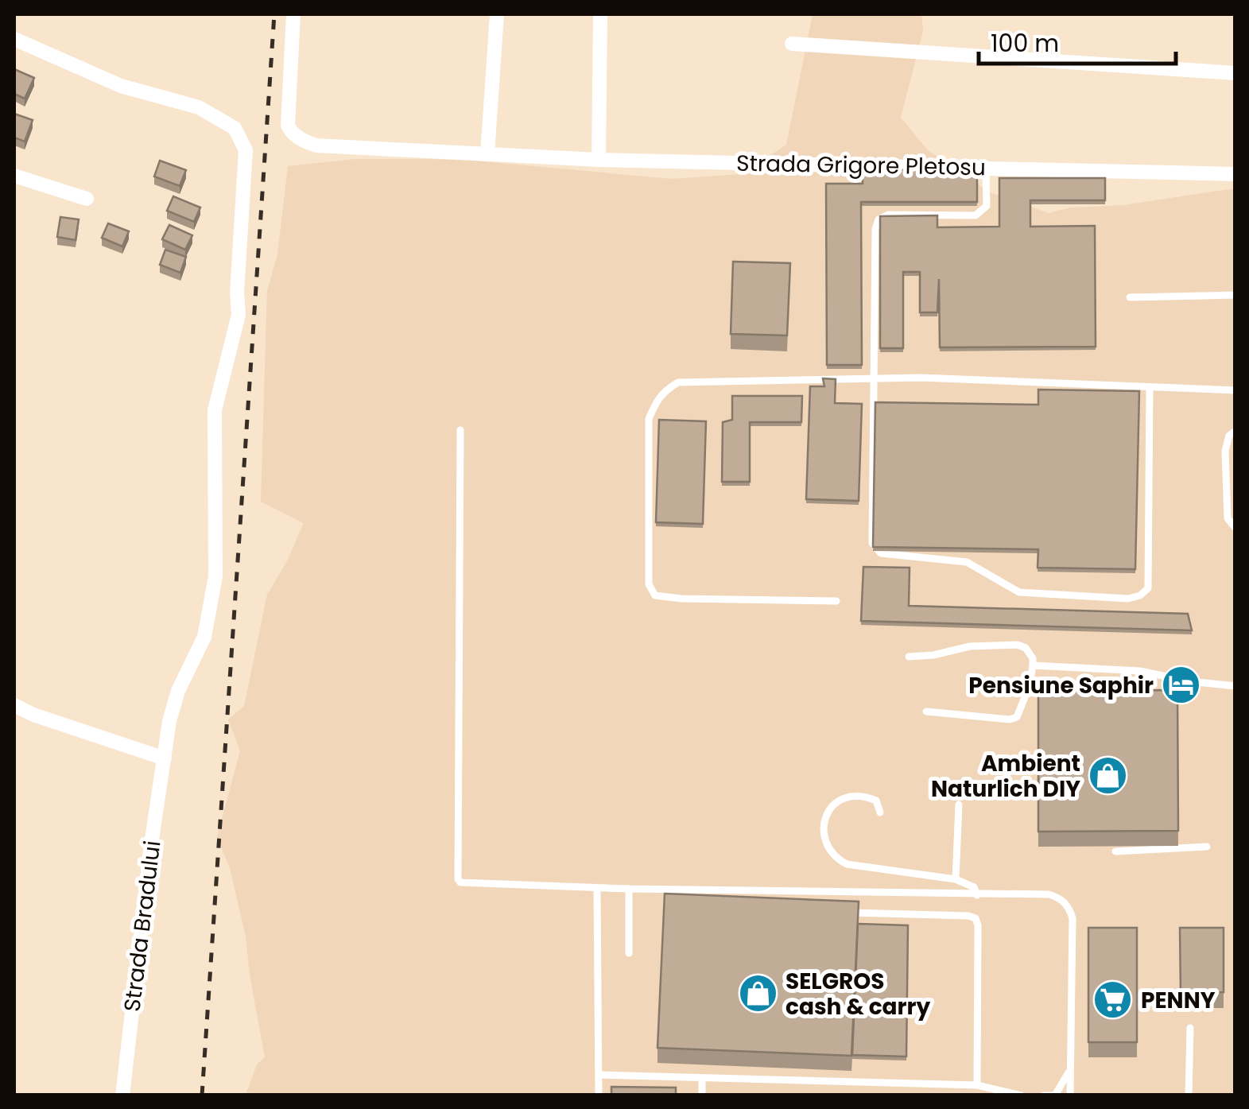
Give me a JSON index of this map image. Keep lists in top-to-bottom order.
{
  "streets": {
    "street": ["Strada Grigore Pletosu", "Strada Bradului"]
  },
  "places": {
    "hotel": ["Pensiune Saphir"],
    "shop": ["Ambient Naturlich DIY", "SELGROS cash & carry"],
    "supermarket": ["PENNY"]
  },
  "scale_bar": "100 m"
}
